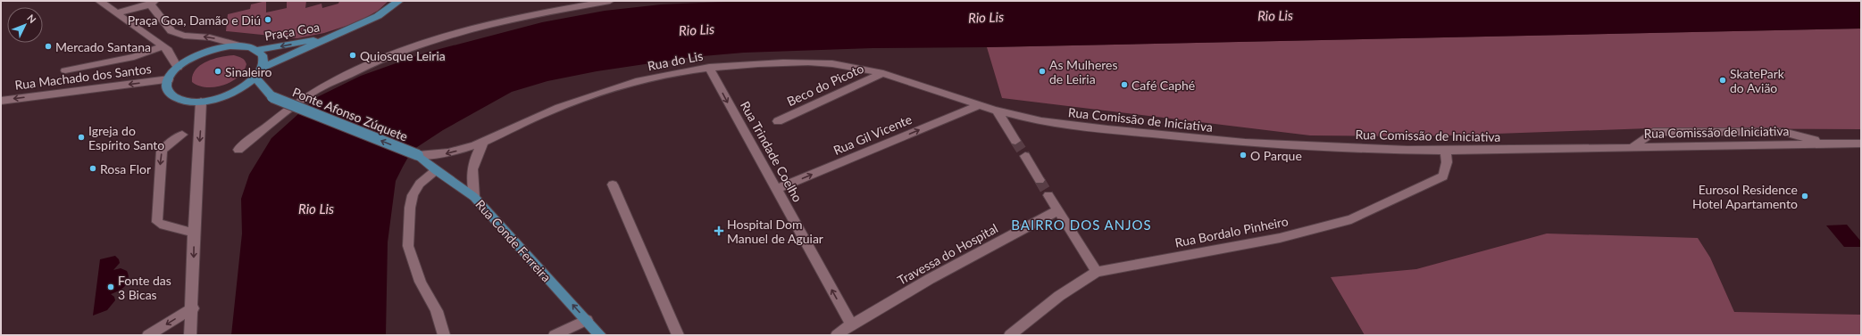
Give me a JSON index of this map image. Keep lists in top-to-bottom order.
{
  "streets": {
    "main road": ["Praça Goa", "Ponte Afonso Zúquete", "Rua Conde Ferreira"],
    "street": [
      "Rua do Lis",
      "Rua Machado dos Santos",
      "Beco do Picoto",
      "Rua Comissão de Iniciativa",
      "Rua Gil Vicente",
      "Rua Trindade Coelho",
      "Rua Bordalo Pinheiro",
      "Travessa do Hospital"
    ]
  },
  "crossings": [
    ["Rua do Lis", "Beco do Picoto"],
    ["Rua do Lis", "Ponte Afonso Zúquete"],
    ["Rua do Lis", "Rua Comissão de Iniciativa"],
    ["Rua do Lis", "Rua Gil Vicente"],
    ["Rua do Lis", "Rua Trindade Coelho"],
    ["Rua do Lis", "Rua Conde Ferreira"],
    ["Ponte Afonso Zúquete", "Rua Conde Ferreira"],
    ["Rua Comissão de Iniciativa", "Rua Gil Vicente"],
    ["Rua Comissão de Iniciativa", "Rua Bordalo Pinheiro"],
    ["Rua Gil Vicente", "Rua Trindade Coelho"],
    ["Rua Trindade Coelho", "Travessa do Hospital"]
  ],
  "one_way": ["Ponte Afonso Zúquete", "Rua Gil Vicente", "Rua Conde Ferreira"],
  "districts": ["BAIRRO DOS ANJOS"],
  "water": ["Rio Lis"],
  "places": {
    "other": [
      "Praça Goa, Damão e Diú",
      "Mercado Santana",
      "Quiosque Leiria",
      "Sinaleiro",
      "As Mulheres de Leiria",
      "SkatePark do Avião",
      "Café Caphé",
      "Igreja do Espírito Santo",
      "O Parque",
      "Rosa Flor",
      "Eurosol Residence Hotel Apartamento",
      "Fonte das 3 Bicas"
    ],
    "health": ["Hospital Dom Manuel de Aguiar"]
  },
  "north": "top right"
}
